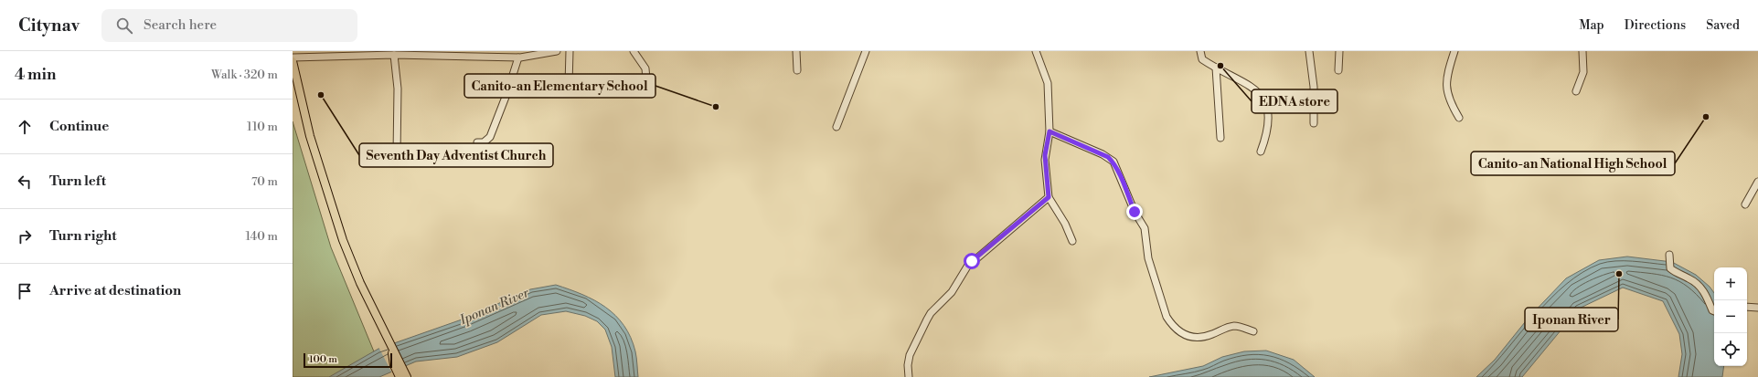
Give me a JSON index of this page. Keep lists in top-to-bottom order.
{
  "water": ["Iponan River"],
  "places": [
    "EDNA store",
    "Seventh Day Adventist Church",
    "Canito-an Elementary School",
    "Canito-an National High School",
    "Iponan River"
  ],
  "scale_bar": "100 m",
  "page": {
    "header": "Citynav",
    "search": "Search here",
    "nav": ["Map", "Directions", "Saved"],
    "heading": ["4 min", "Walk · 320 m"],
    "list": [
      ["Continue", "110 m"],
      ["Turn left", "70 m"],
      ["Turn right", "140 m"],
      "Arrive at destination"
    ],
    "map_buttons": ["+", "−"],
    "scale": "100 m"
  }
}
